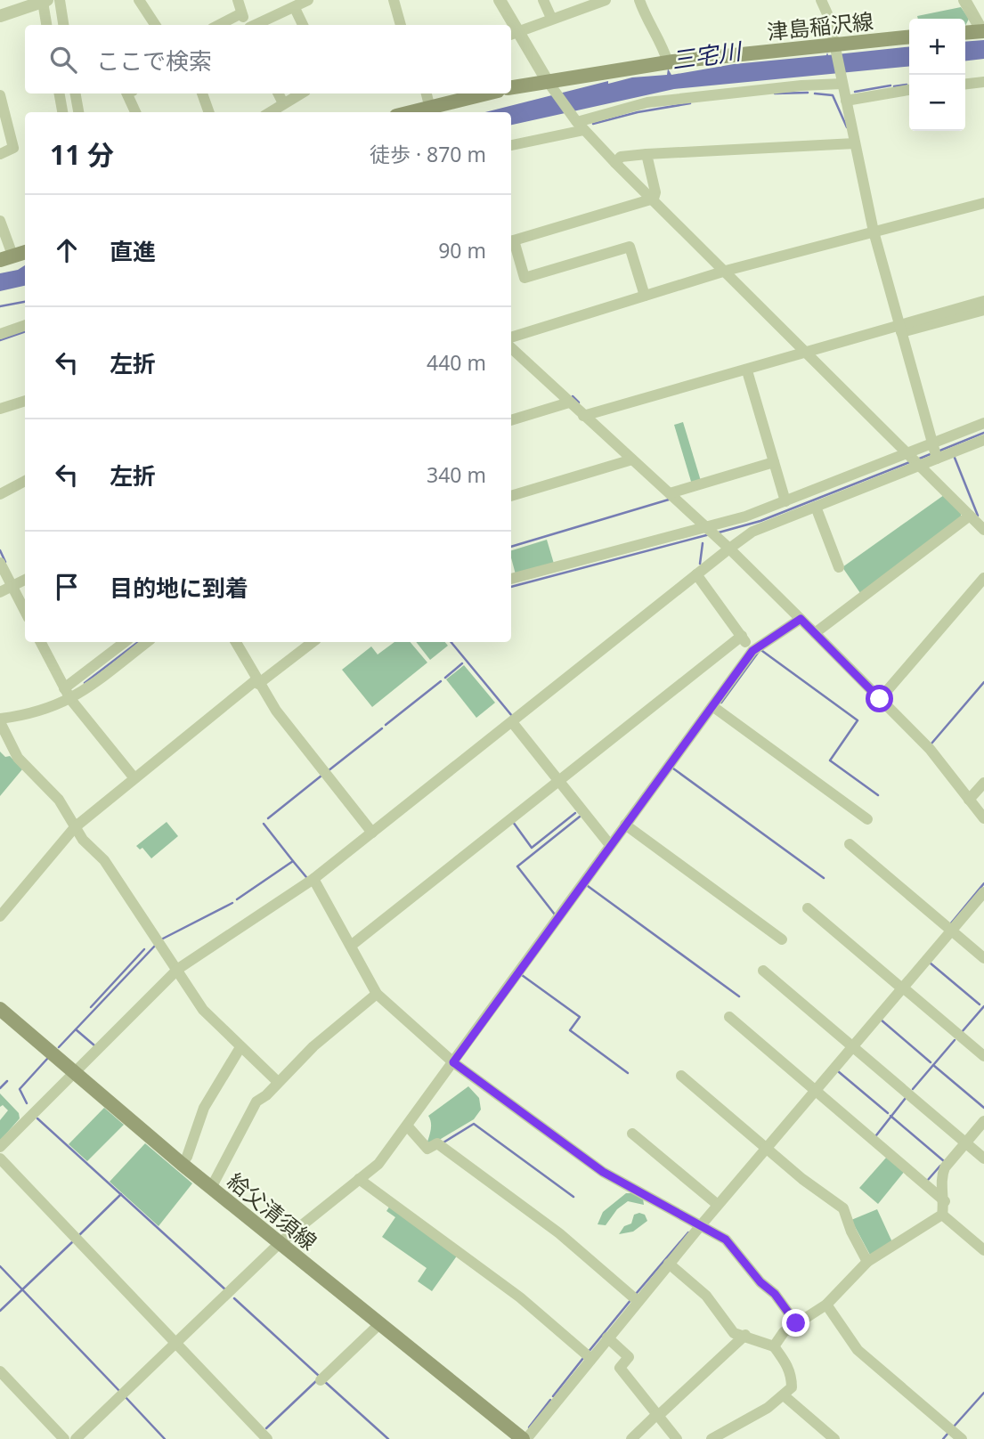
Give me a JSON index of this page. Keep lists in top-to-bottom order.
{
  "streets": {
    "main road": ["津島稲沢線", "給父清須線"]
  },
  "water": ["三宅川"],
  "page": {
    "map_buttons": ["+", "−"],
    "search": "ここで検索",
    "heading": ["11 分", "徒歩 · 870 m"],
    "list": [
      ["直進", "90 m"],
      ["左折", "440 m"],
      ["左折", "340 m"],
      "目的地に到着"
    ]
  }
}
